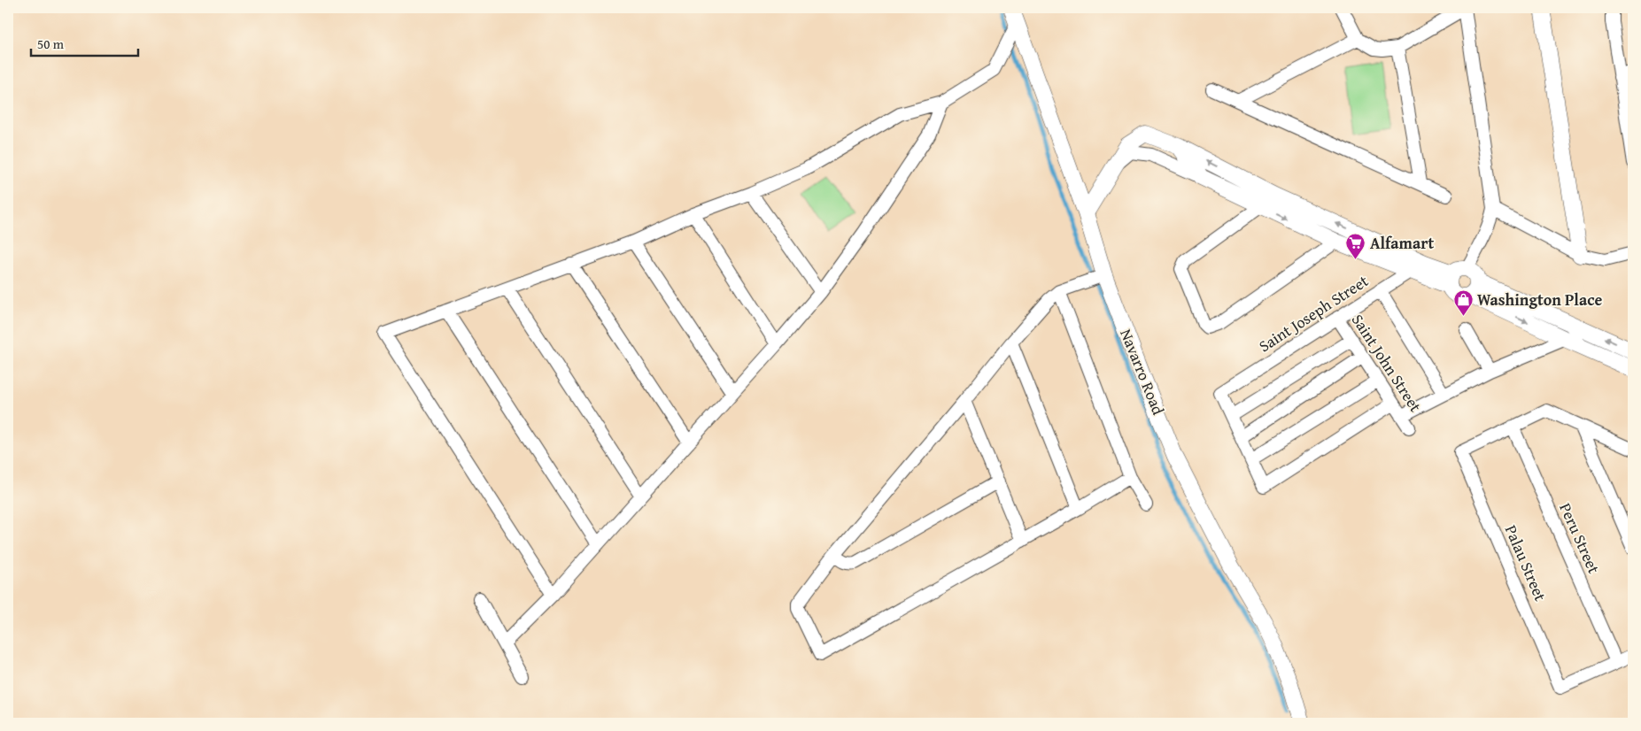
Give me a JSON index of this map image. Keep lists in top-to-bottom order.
{
  "streets": {
    "street": [
      "Saint Joseph Street",
      "Saint John Street",
      "Navarro Road",
      "Peru Street",
      "Palau Street"
    ]
  },
  "crossings": [
    ["Saint Joseph Street", "Saint John Street"],
    ["Peru Street", "Palau Street"]
  ],
  "places": {
    "supermarket": ["Alfamart"],
    "shop": ["Washington Place"]
  },
  "scale_bar": "50 m"
}
